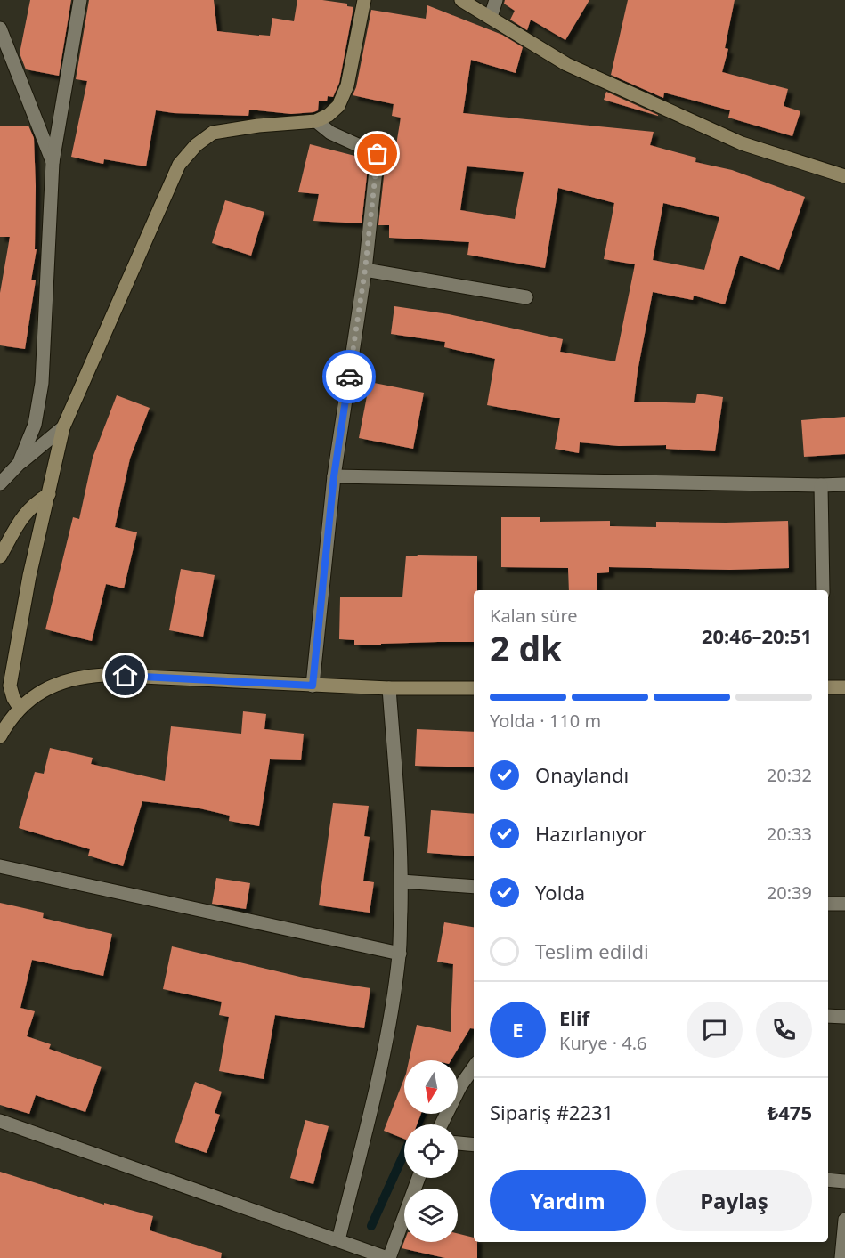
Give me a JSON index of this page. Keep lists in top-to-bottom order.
{
  "north": "bottom",
  "page": {
    "heading": ["2 dk", "Kalan süre", "20:46–20:51"],
    "panel": [
      "Elif",
      "Kurye · 4.6",
      "Sipariş #2231",
      "₺475"
    ],
    "bar": "Yolda · 110 m",
    "list": [
      ["Onaylandı", "20:32"],
      ["Hazırlanıyor", "20:33"],
      ["Yolda", "20:39"],
      "Teslim edildi"
    ],
    "round": "E",
    "buttons": ["Yardım", "Paylaş"]
  }
}
